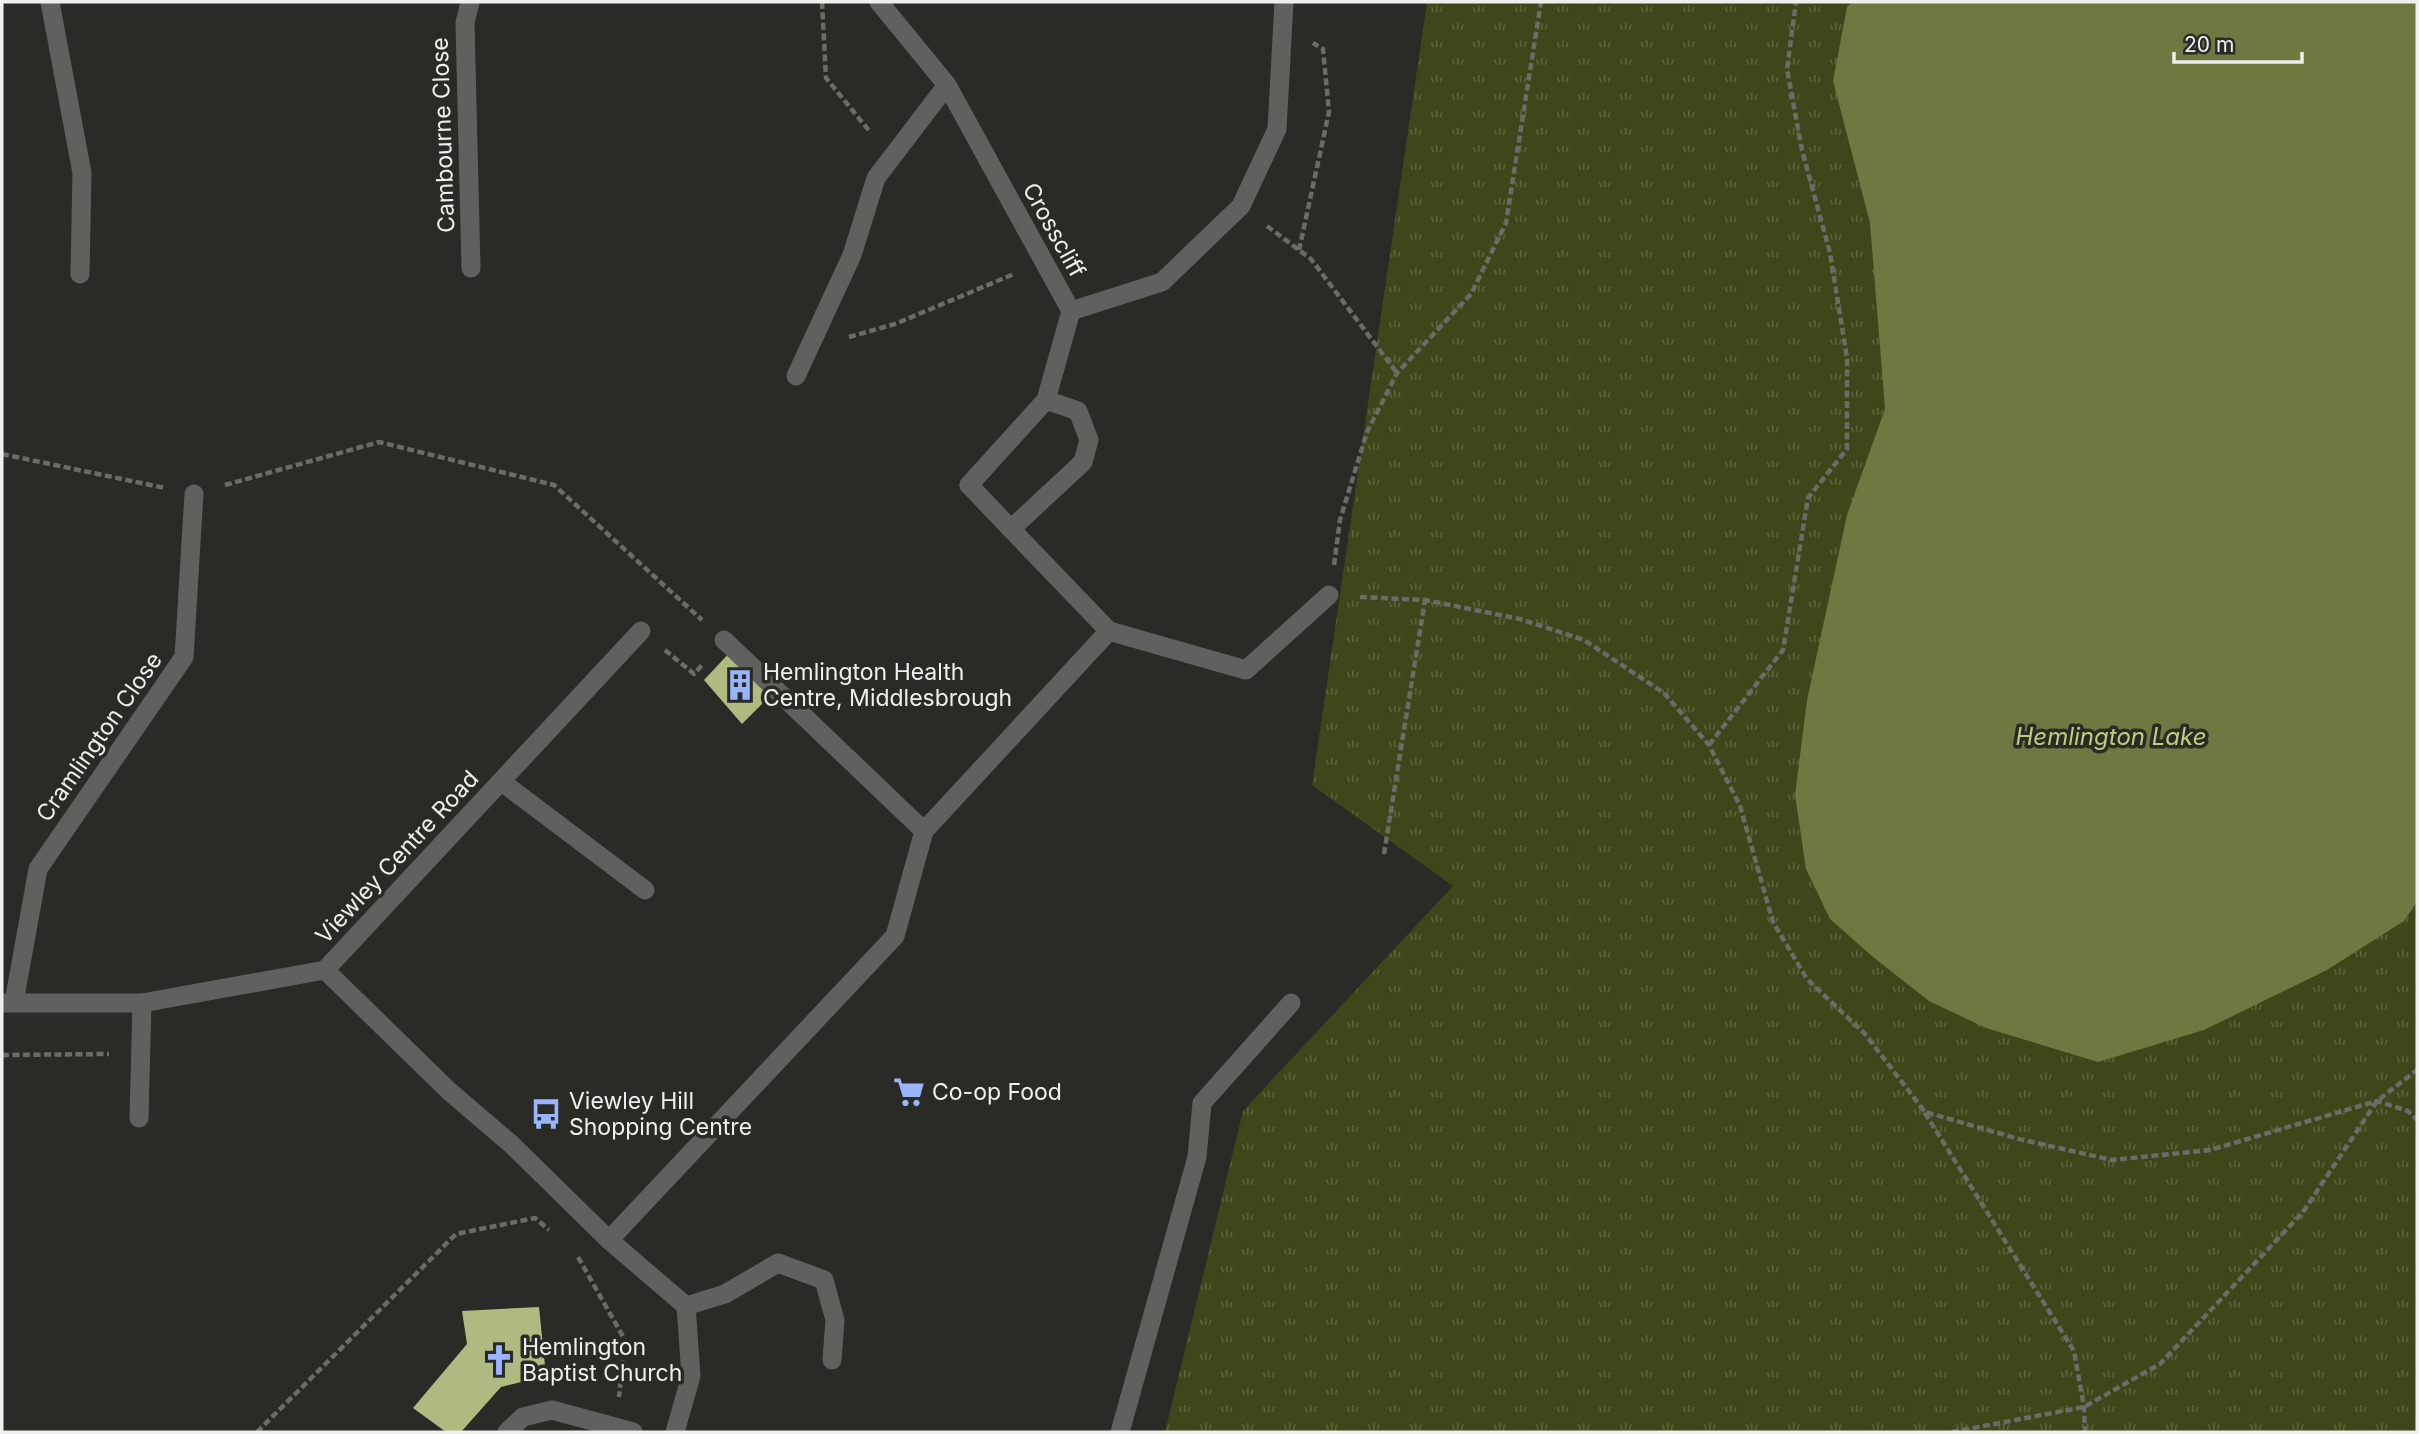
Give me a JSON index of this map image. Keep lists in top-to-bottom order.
{
  "streets": {
    "street": [
      "Cambourne Close",
      "Crosscliff",
      "Cramlington Close",
      "Viewley Centre Road"
    ]
  },
  "crossings": [
    ["Cramlington Close", "Viewley Centre Road"]
  ],
  "water": ["Hemlington Lake"],
  "places": {
    "building": ["Hemlington Health Centre, Middlesbrough"],
    "supermarket": ["Co-op Food"],
    "bus stop": ["Viewley Hill Shopping Centre"],
    "church": ["Hemlington Baptist Church"]
  },
  "scale_bar": "20 m"
}
